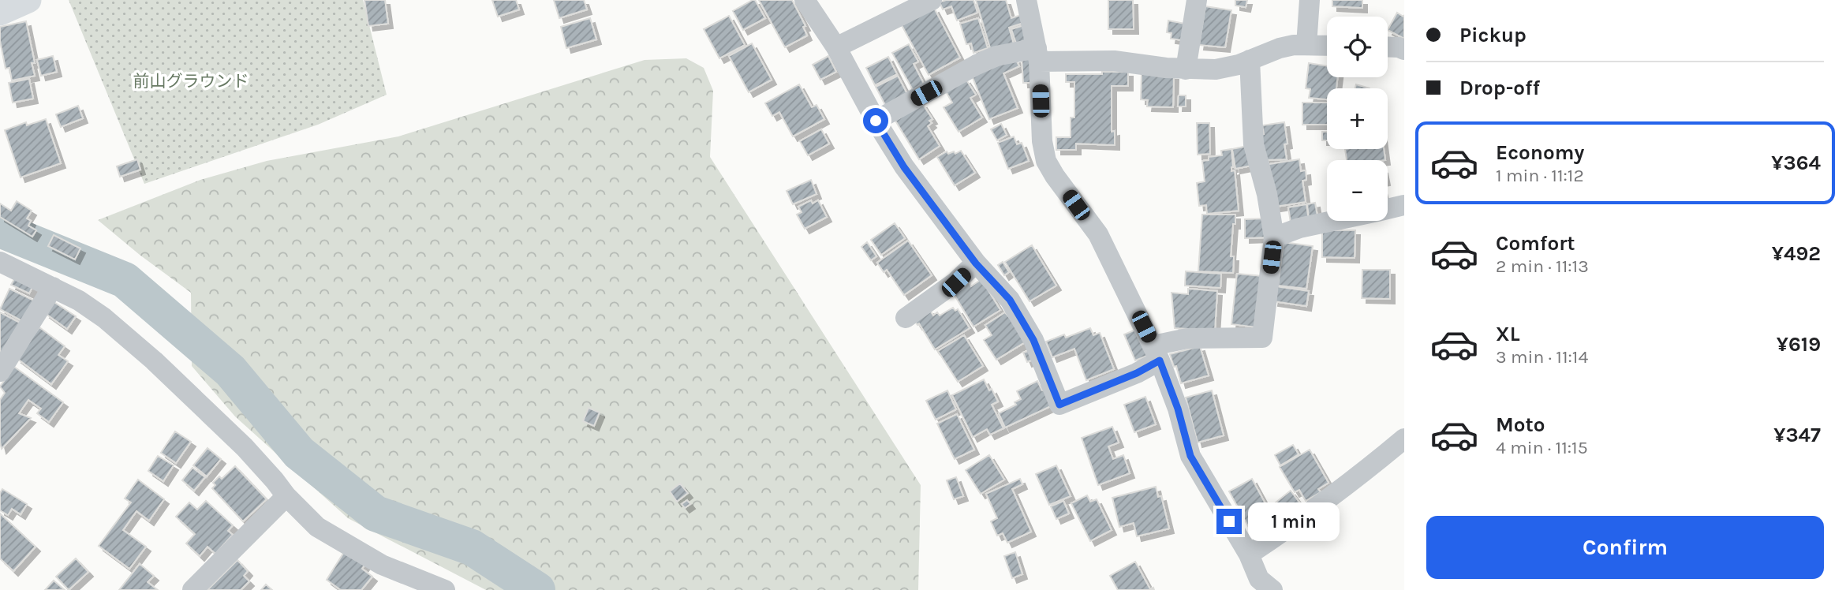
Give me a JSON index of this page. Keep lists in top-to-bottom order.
{
  "parks": ["前山グラウンド"],
  "page": {
    "banner": ["Pickup", "Drop-off"],
    "map_buttons": ["+", "−"],
    "list": [
      {
        "name": "Economy",
        "note": "1 min · 11:12",
        "value": "¥364"
      },
      {
        "name": "Comfort",
        "note": "2 min · 11:13",
        "value": "¥492"
      },
      {
        "name": "XL",
        "note": "3 min · 11:14",
        "value": "¥619"
      },
      {
        "name": "Moto",
        "note": "4 min · 11:15",
        "value": "¥347"
      }
    ],
    "bubble": "1 min",
    "buttons": "Confirm"
  }
}
